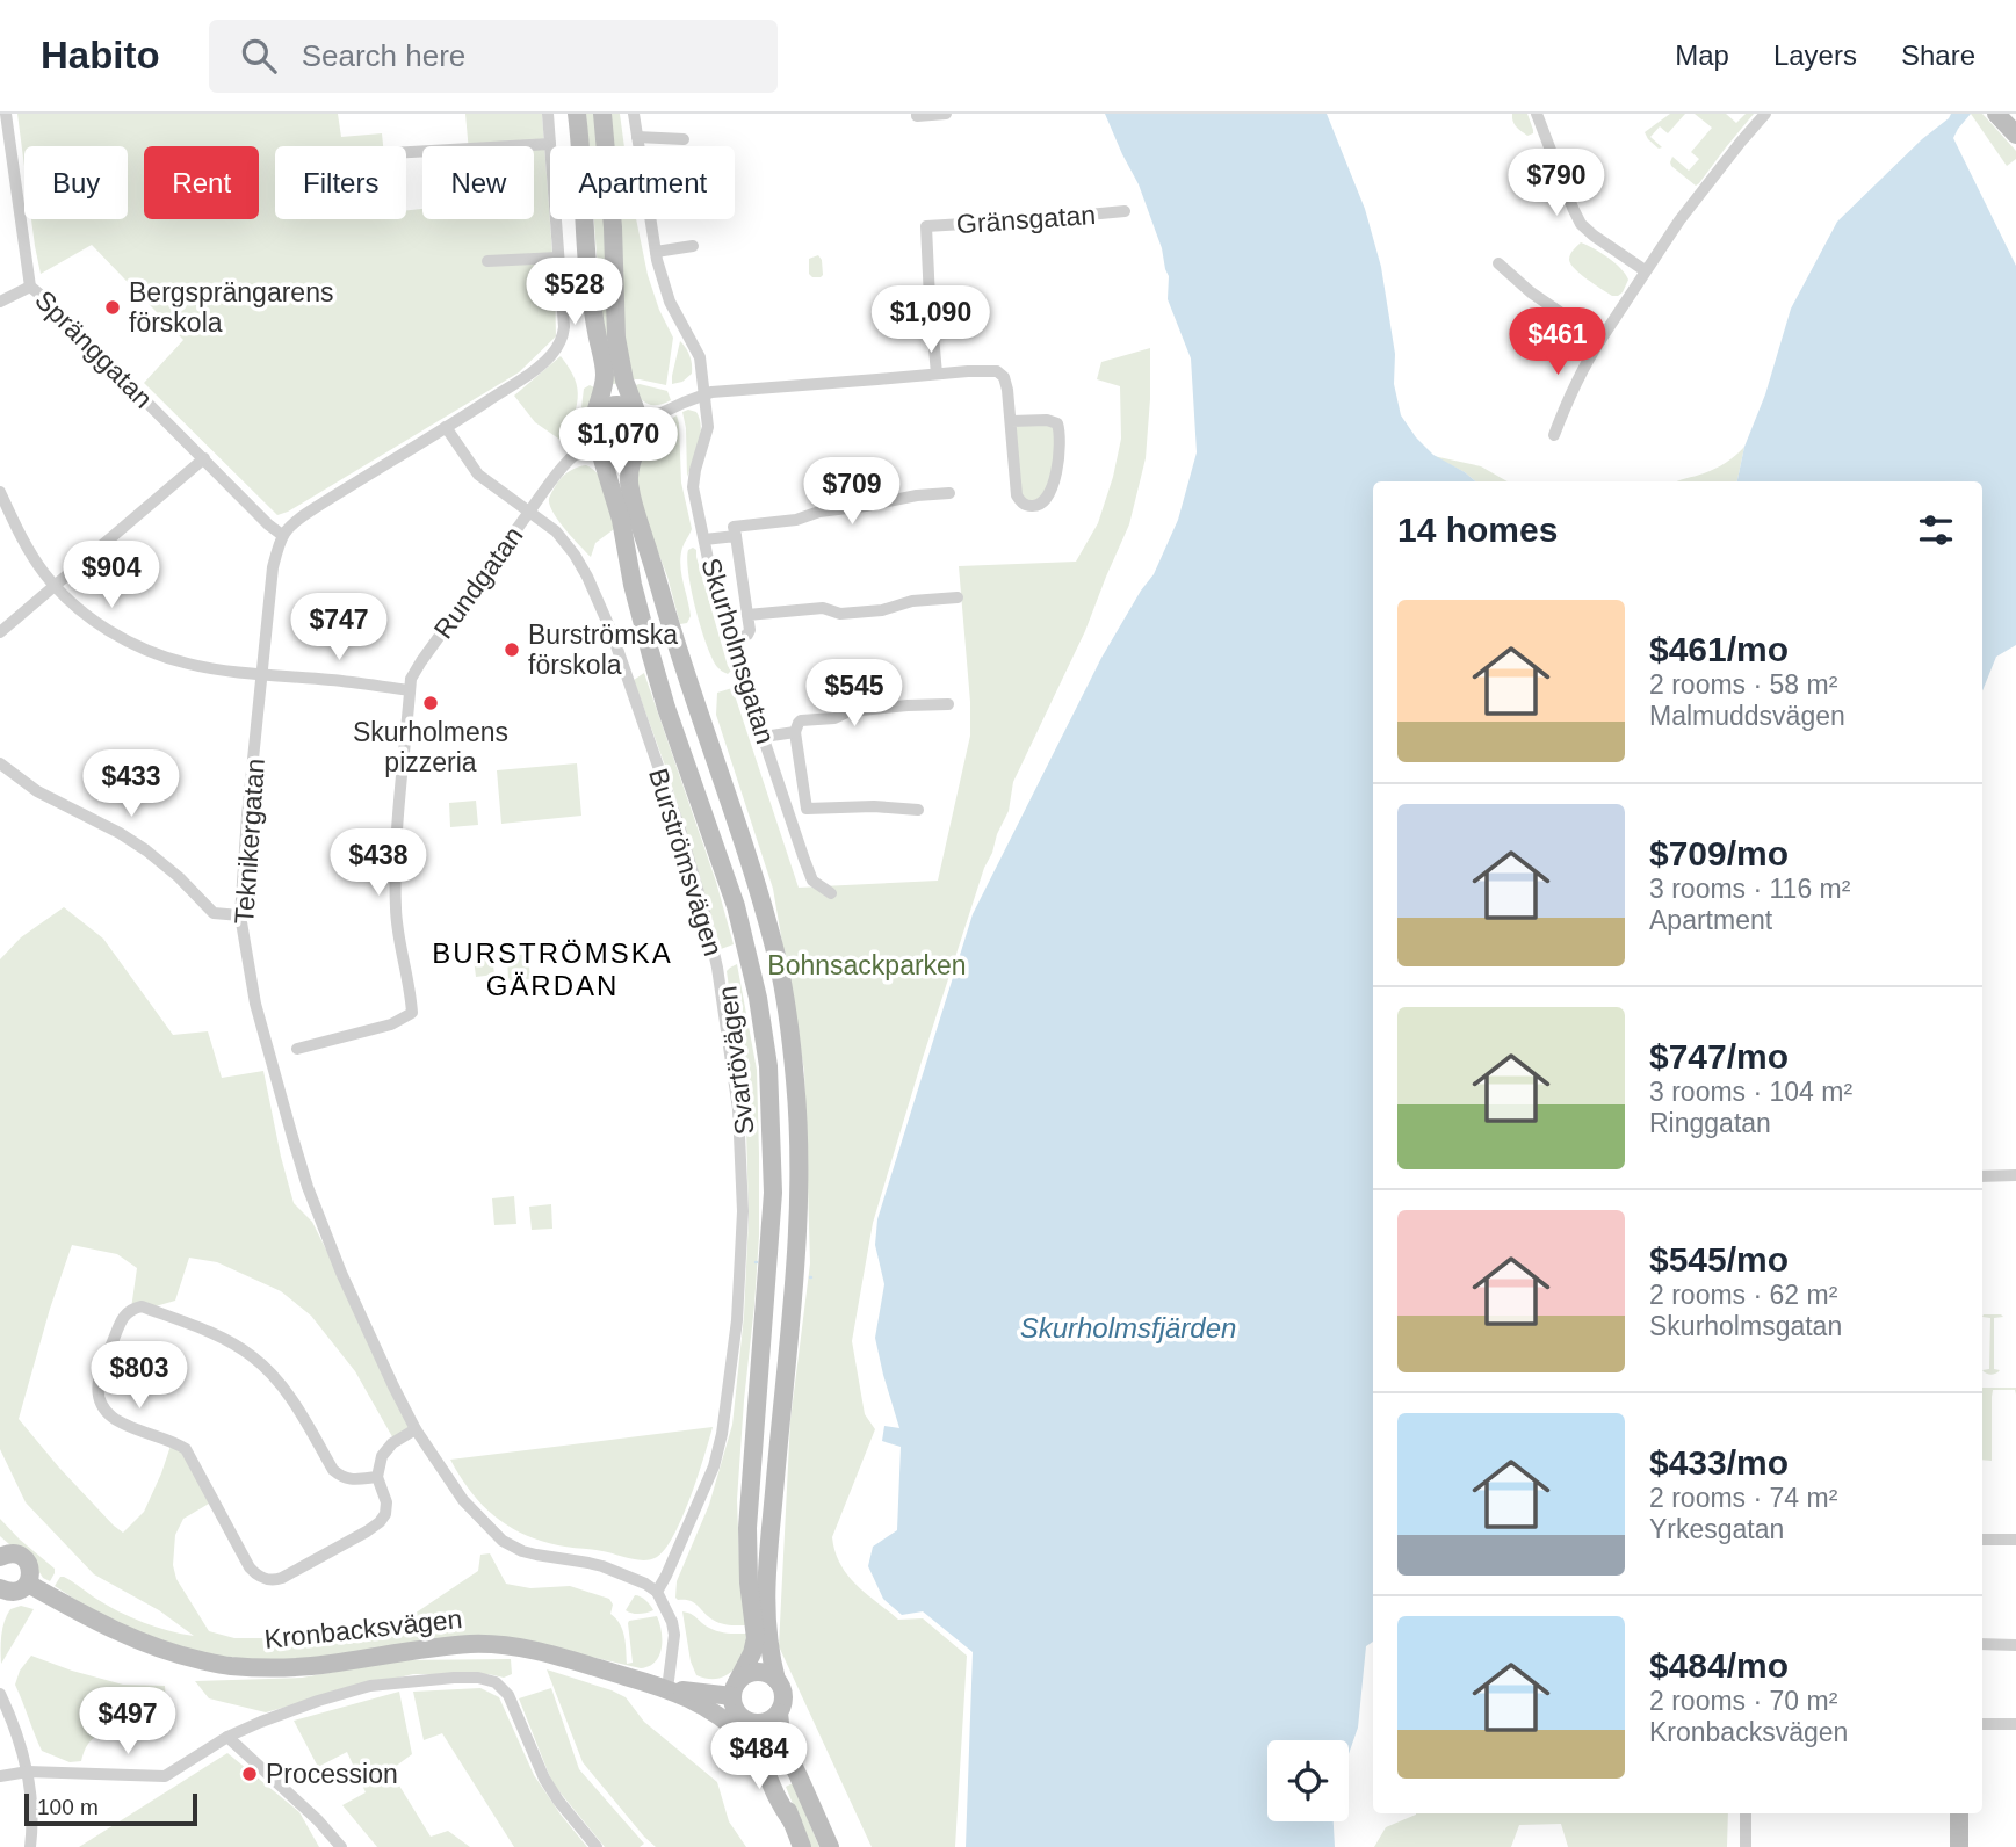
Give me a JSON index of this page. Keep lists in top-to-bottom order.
{
  "streets": {
    "main road": ["Svartövägen", "Kronbacksvägen"],
    "street": [
      "Gränsgatan",
      "Spränggatan",
      "Rundgatan",
      "Skurholmsgatan",
      "Teknikergatan",
      "Burströmsvägen"
    ]
  },
  "crossings": [
    ["Spränggatan", "Teknikergatan"],
    ["Rundgatan", "Burströmsvägen"],
    ["Rundgatan", "Svartövägen"],
    ["Teknikergatan", "Burströmsvägen"],
    ["Svartövägen", "Kronbacksvägen"]
  ],
  "districts": ["BURSTRÖMSKA GÄRDAN"],
  "water": ["Skurholmsfjärden"],
  "parks": ["Bohnsackparken"],
  "places": [
    "Bergsprängarens förskola",
    "Burströmska förskola",
    "Skurholmens pizzeria",
    "Procession"
  ],
  "scale_bar": "100 m",
  "page": {
    "header": "Habito",
    "search": "Search here",
    "nav": ["Map", "Layers", "Share"],
    "chip": [
      "Buy",
      "Rent",
      "Filters",
      "New",
      "Apartment"
    ],
    "price": [
      "$790",
      "$528",
      "$1,090",
      "$461",
      "$1,070",
      "$709",
      "$904",
      "$747",
      "$545",
      "$433",
      "$438",
      "$803",
      "$497",
      "$484"
    ],
    "heading": "14 homes",
    "list": [
      {
        "name": "$461/mo",
        "note": "2 rooms · 58 m² · Malmuddsvägen"
      },
      {
        "name": "$709/mo",
        "note": "3 rooms · 116 m² · Apartment"
      },
      {
        "name": "$747/mo",
        "note": "3 rooms · 104 m² · Ringgatan"
      },
      {
        "name": "$545/mo",
        "note": "2 rooms · 62 m² · Skurholmsgatan"
      },
      {
        "name": "$433/mo",
        "note": "2 rooms · 74 m² · Yrkesgatan"
      },
      {
        "name": "$484/mo",
        "note": "2 rooms · 70 m² · Kronbacksvägen"
      }
    ],
    "scale": "100 m"
  }
}
